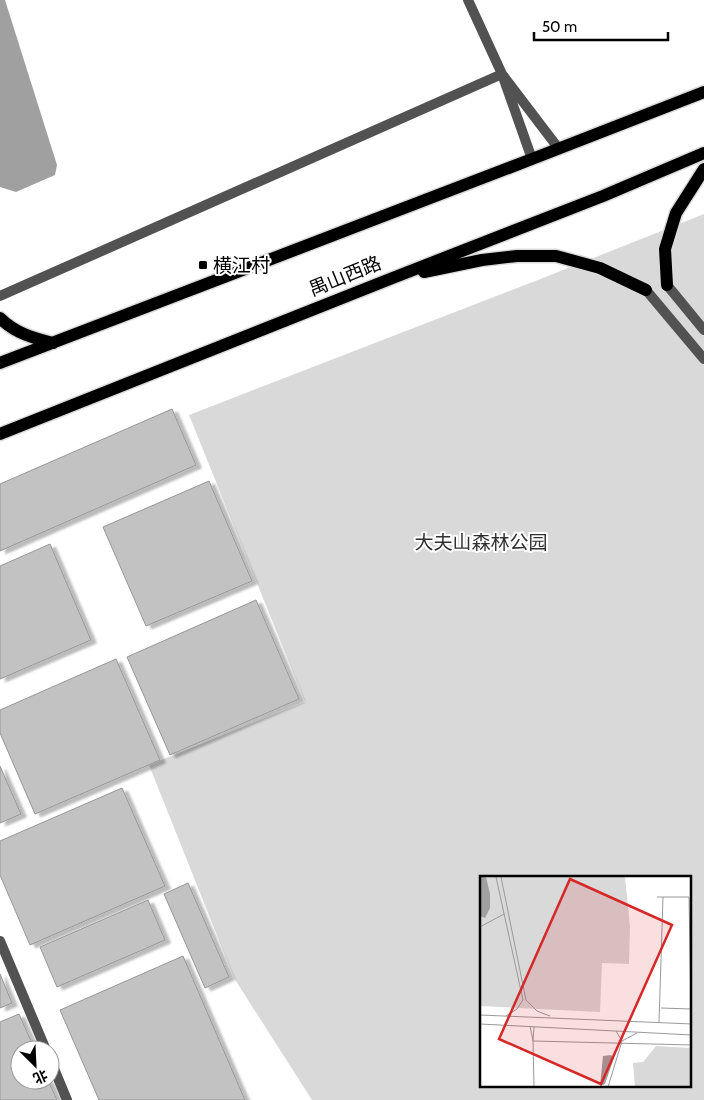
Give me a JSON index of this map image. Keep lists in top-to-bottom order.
{
  "streets": {
    "main road": ["禺山西路"]
  },
  "parks": ["大夫山森林公园"],
  "places": {
    "transit": ["横江村"]
  },
  "scale_bar": "50 m",
  "north": "bottom right"
}
